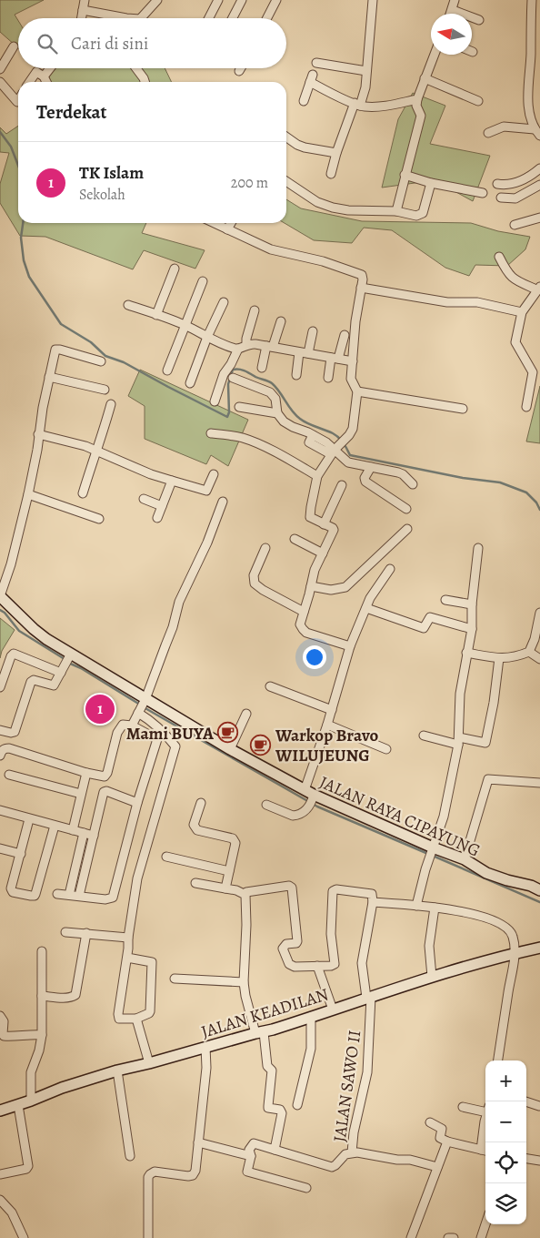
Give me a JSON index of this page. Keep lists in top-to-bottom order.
{
  "streets": {
    "main road": ["JALAN RAYA CIPAYUNG", "JALAN KEADILAN"],
    "street": ["JALAN SAWO II"]
  },
  "crossings": [
    ["JALAN KEADILAN", "JALAN SAWO II"]
  ],
  "places": {
    "cafe": ["Mami BUYA", "Warkop Bravo WILUJEUNG"]
  },
  "north": "left",
  "page": {
    "search": "Cari di sini",
    "heading": "Terdekat",
    "list": [
      {
        "mark": "1",
        "name": "TK Islam",
        "note": "Sekolah",
        "value": "200 m"
      }
    ],
    "pins": "1",
    "map_buttons": ["+", "−"]
  }
}
